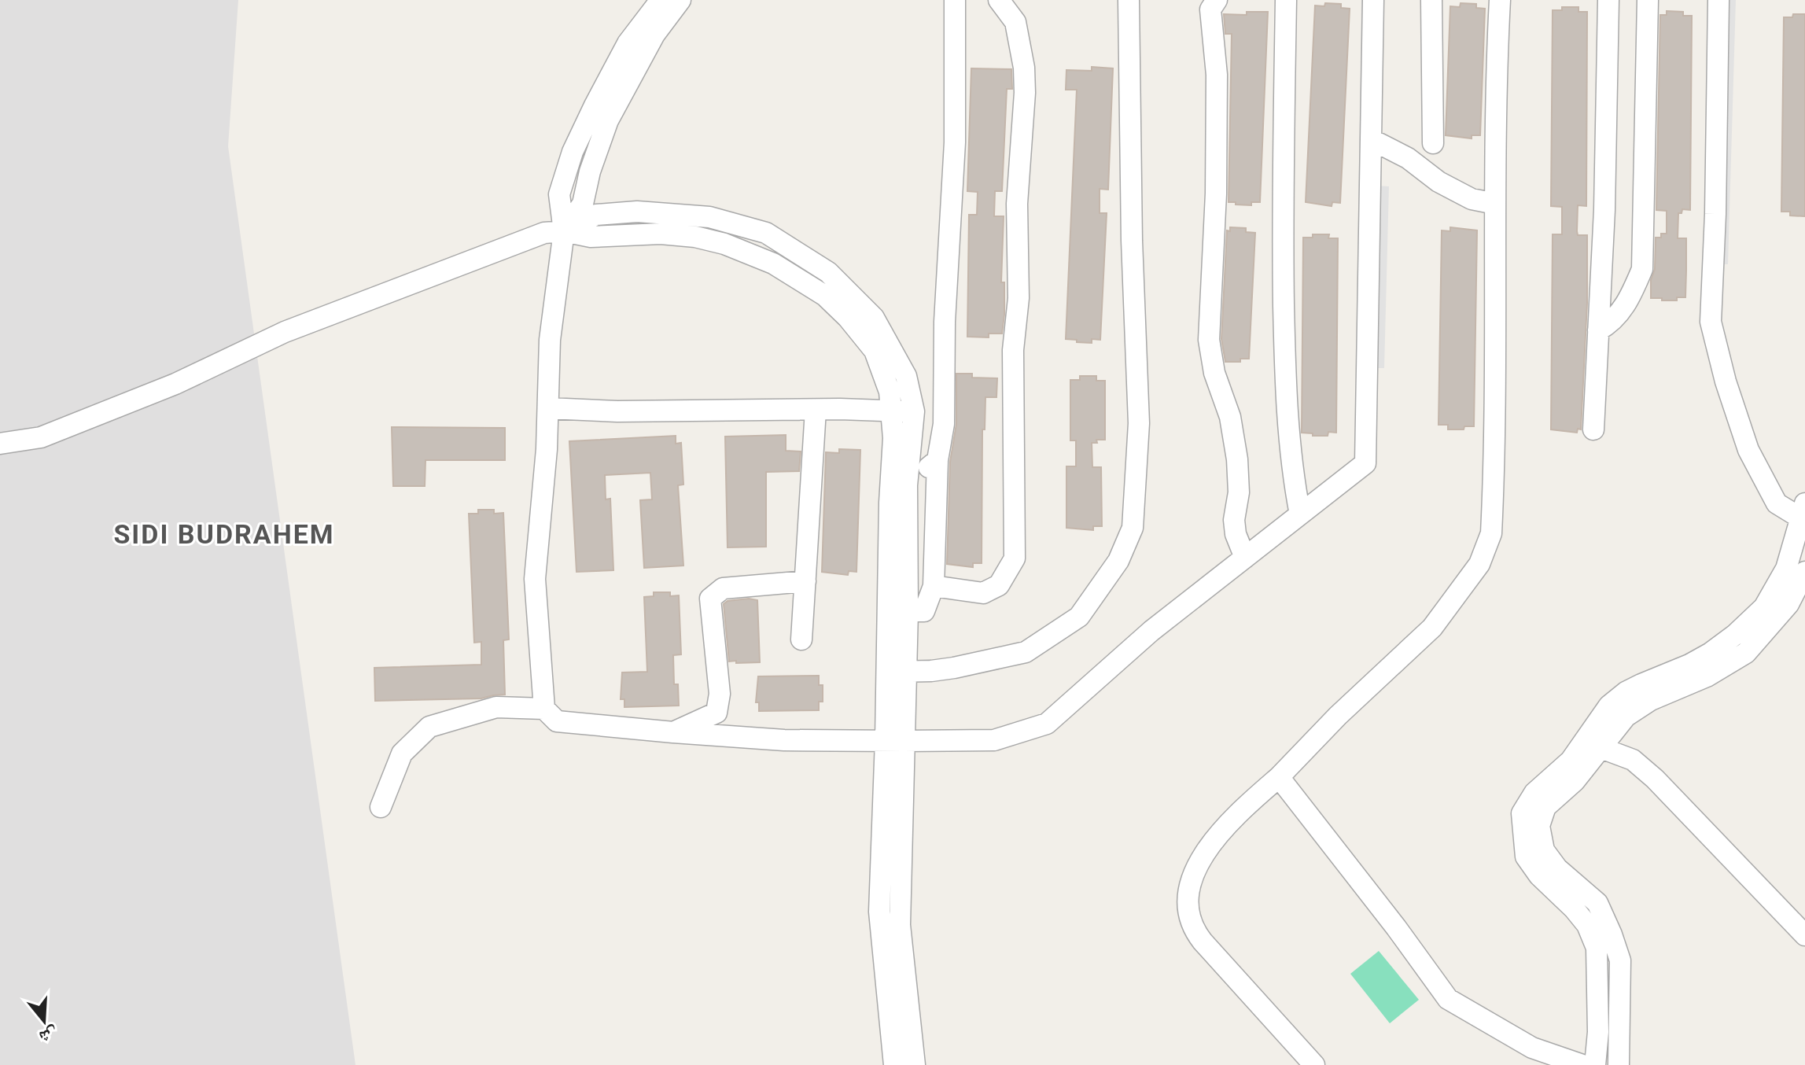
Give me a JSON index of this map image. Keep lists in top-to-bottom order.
{
  "districts": ["SIDI BUDRAHEM"],
  "north": "bottom"
}
